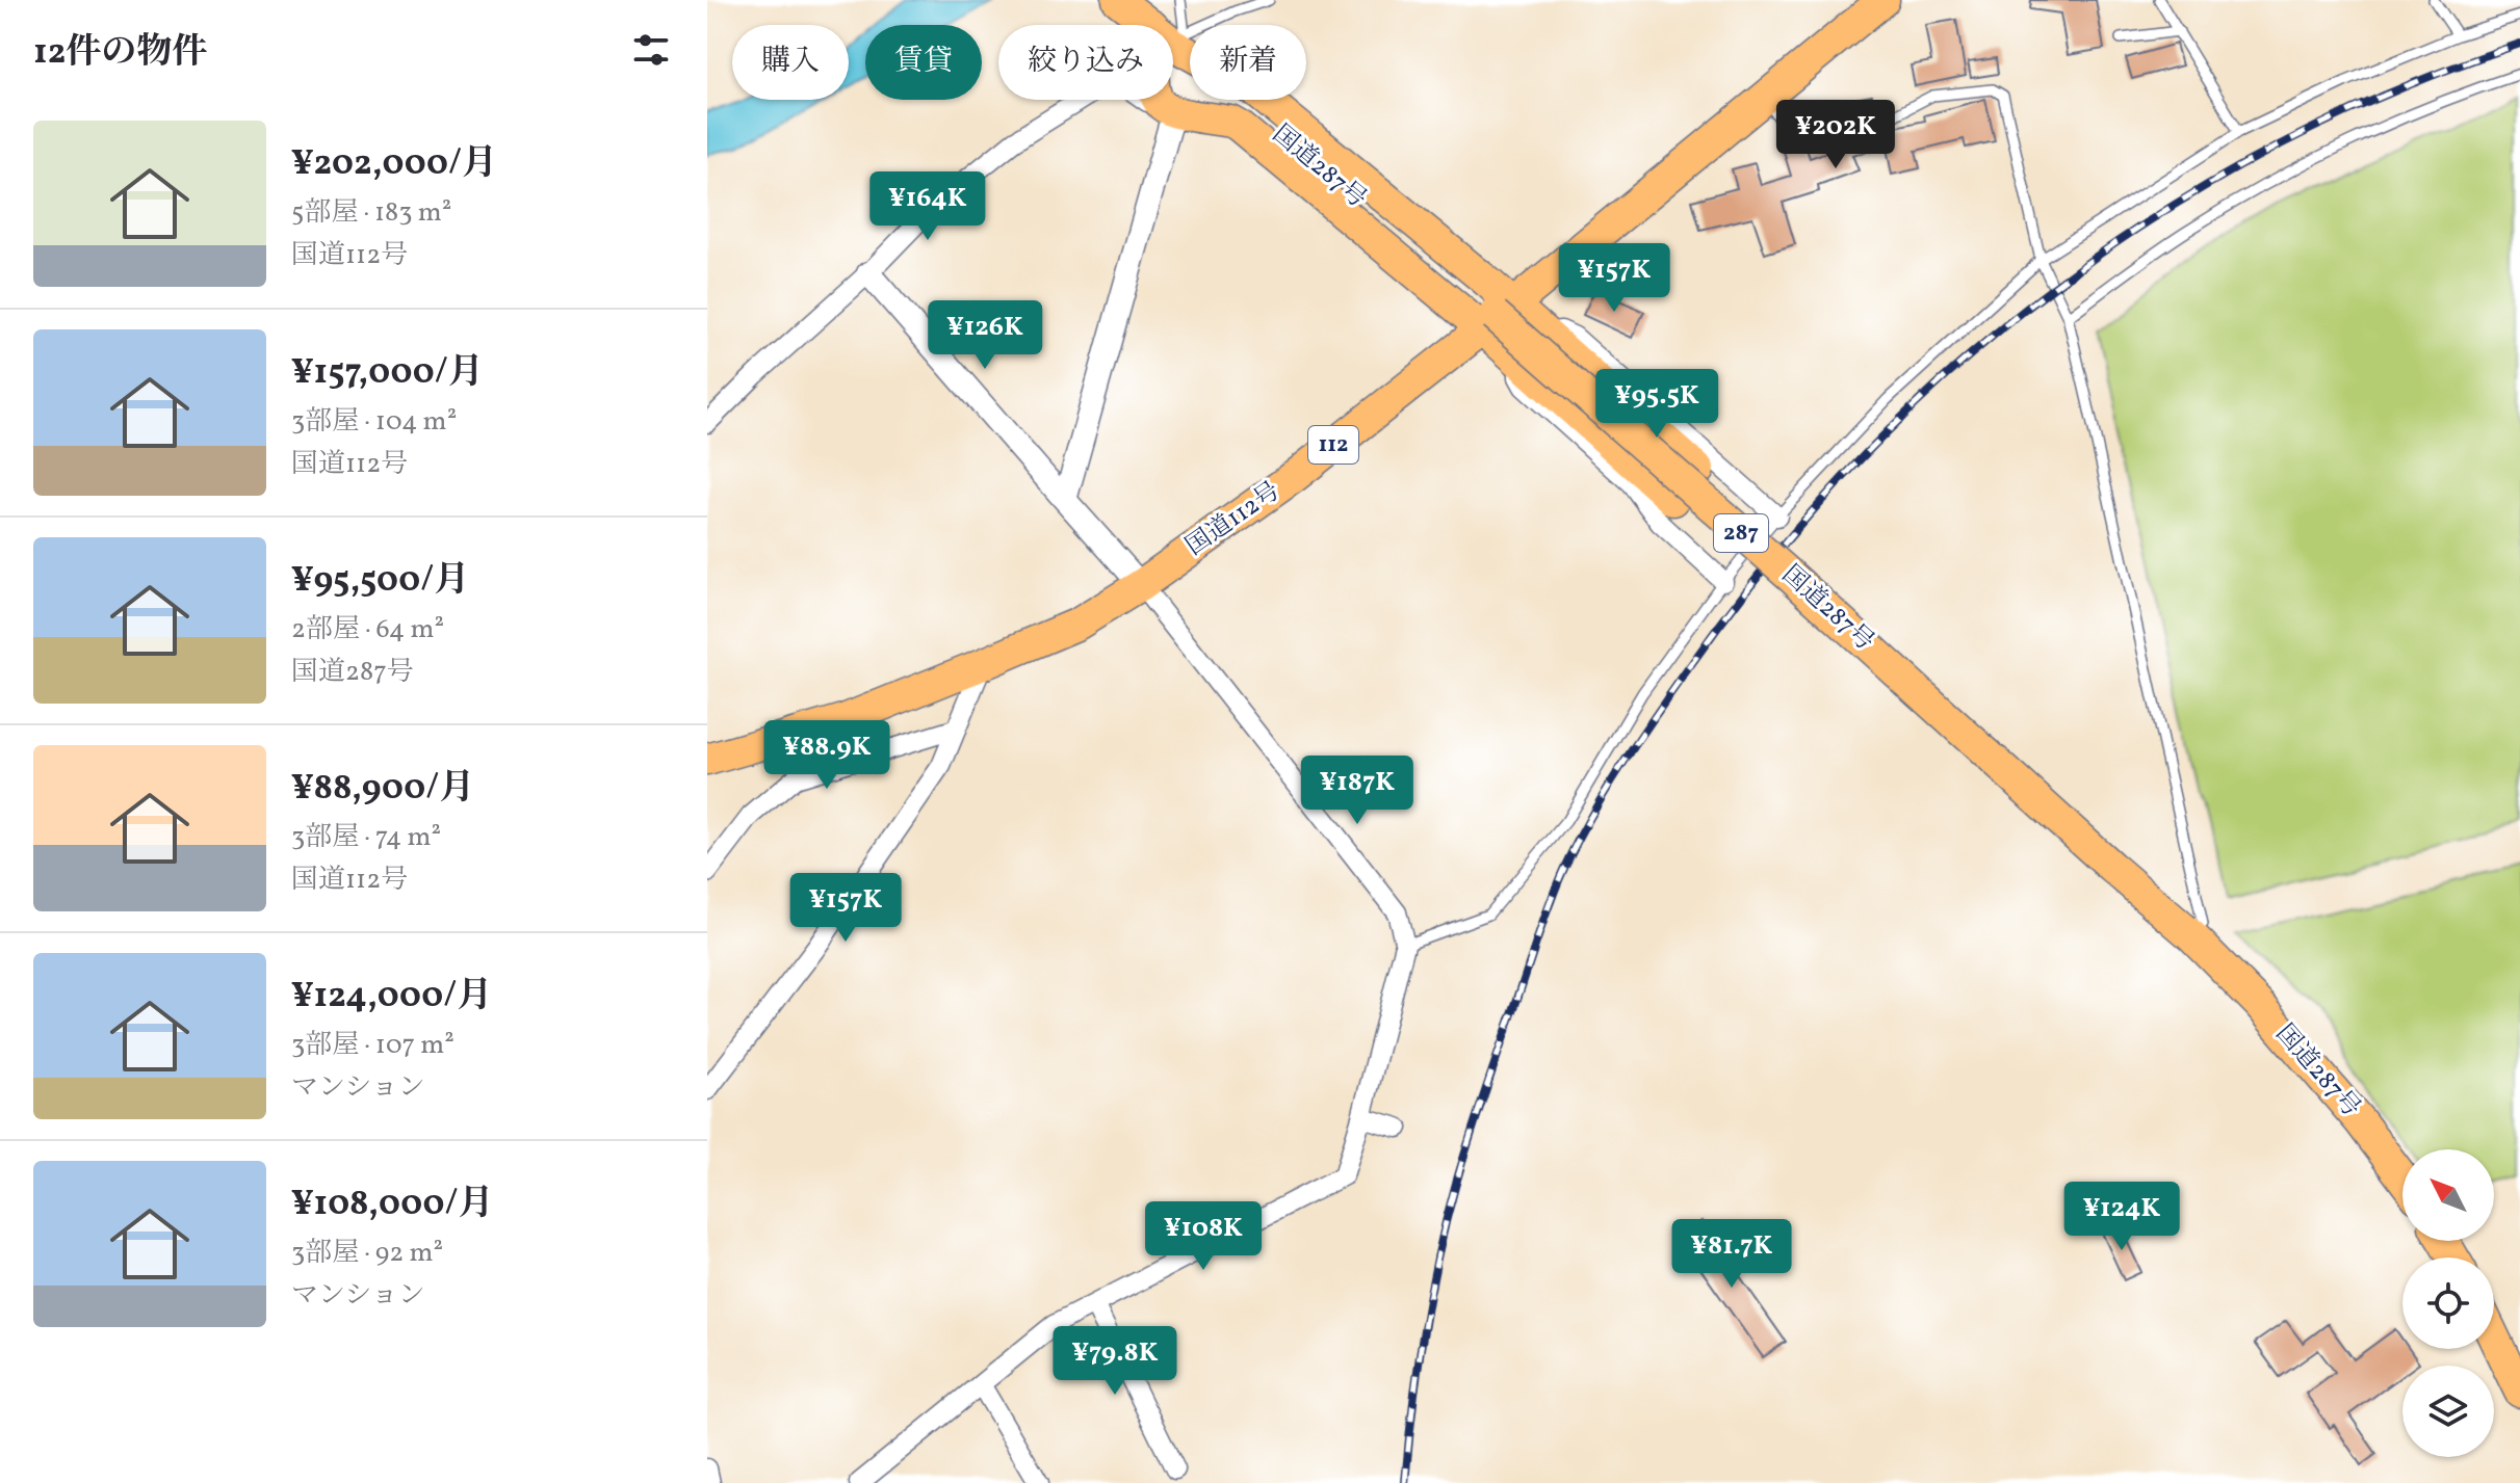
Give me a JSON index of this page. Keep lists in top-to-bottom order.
{
  "streets": {
    "highway": [
      "国道287号",
      "112",
      "国道112号",
      "287"
    ]
  },
  "crossings": [
    ["国道287号", "287"],
    ["国道112号", "287"]
  ],
  "north": "top left",
  "page": {
    "heading": "12件の物件",
    "chip": [
      "購入",
      "賃貸",
      "絞り込み",
      "新着"
    ],
    "list": [
      {
        "name": "¥202,000/月",
        "note": "5部屋 · 183 m² · 国道112号"
      },
      {
        "name": "¥157,000/月",
        "note": "3部屋 · 104 m² · 国道112号"
      },
      {
        "name": "¥95,500/月",
        "note": "2部屋 · 64 m² · 国道287号"
      },
      {
        "name": "¥88,900/月",
        "note": "3部屋 · 74 m² · 国道112号"
      },
      {
        "name": "¥124,000/月",
        "note": "3部屋 · 107 m² · マンション"
      },
      {
        "name": "¥108,000/月",
        "note": "3部屋 · 92 m² · マンション"
      }
    ],
    "price": [
      "¥202K",
      "¥164K",
      "¥157K",
      "¥126K",
      "¥95.5K",
      "¥88.9K",
      "¥187K",
      "¥157K",
      "¥124K",
      "¥108K",
      "¥81.7K",
      "¥79.8K"
    ]
  }
}
